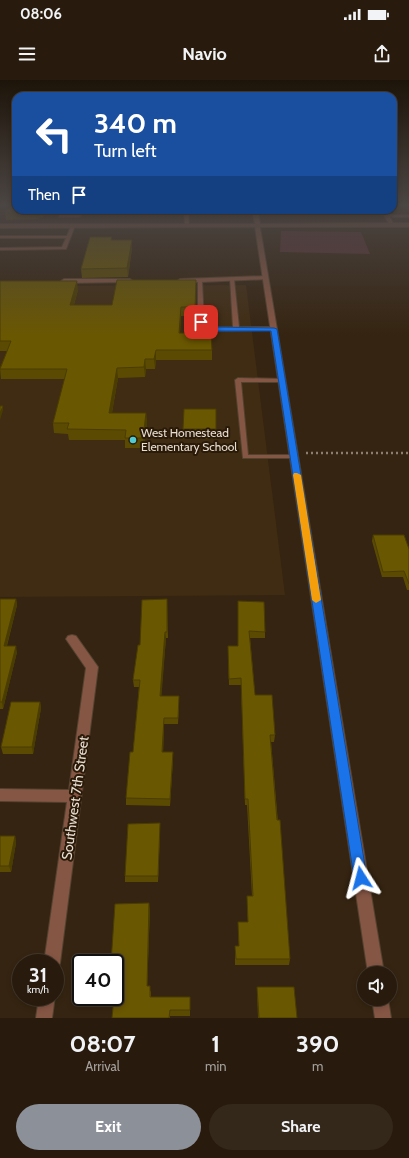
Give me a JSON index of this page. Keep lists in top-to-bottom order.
{
  "streets": {
    "street": ["Southwest 7th Street"]
  },
  "places": ["West Homestead Elementary School"],
  "page": {
    "status": "08:06",
    "header": "Navio",
    "turn": ["340 m", "Turn left"],
    "then": "Then",
    "speed": "31 km/h",
    "limit": "40",
    "eta": [
      "08:07",
      "Arrival",
      "1",
      "min",
      "390",
      "m"
    ],
    "buttons": ["Exit", "Share"]
  }
}
